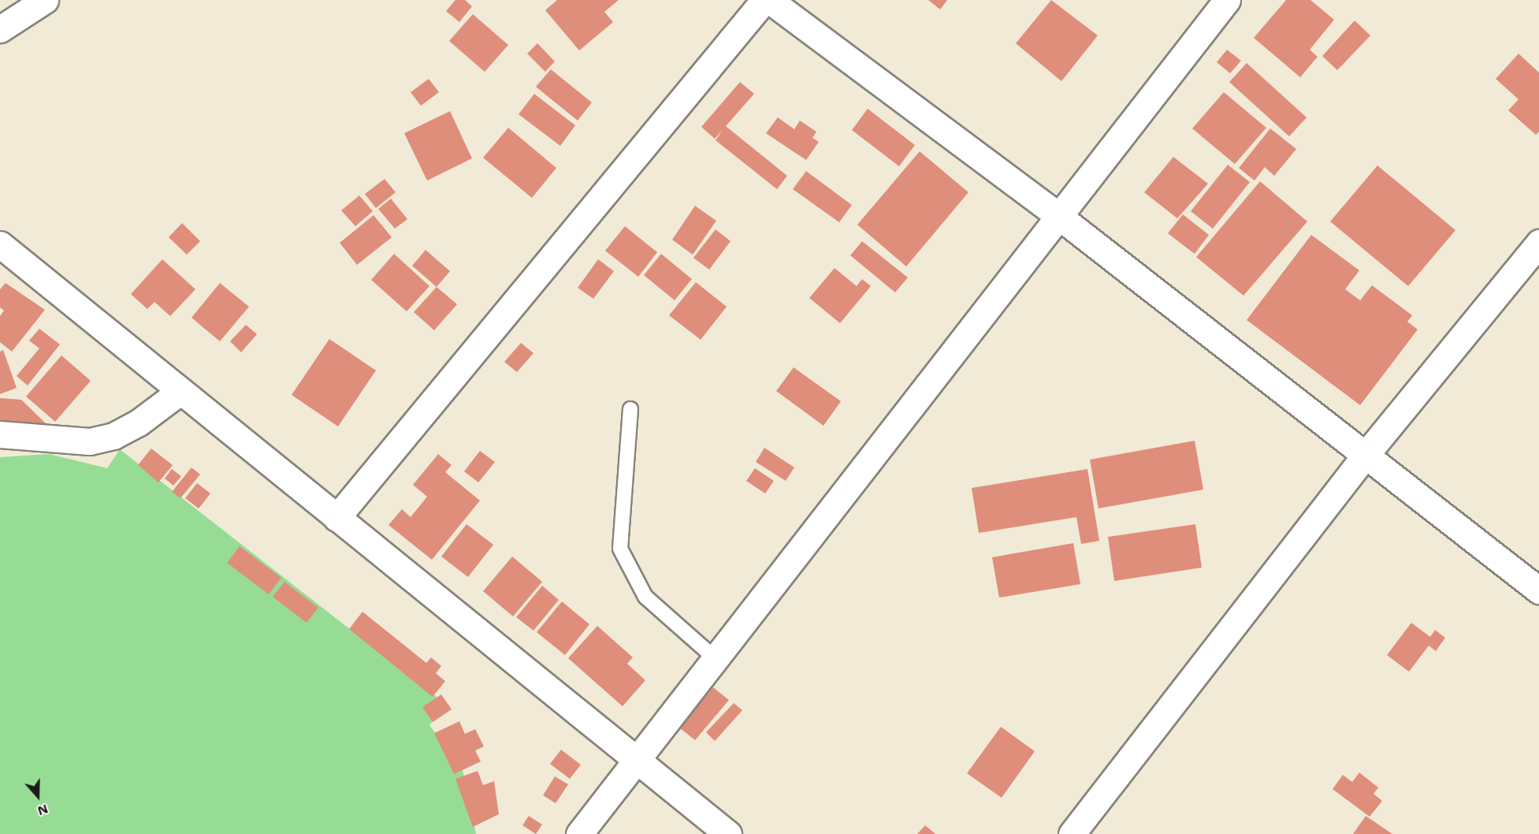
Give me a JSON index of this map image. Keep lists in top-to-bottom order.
{
  "north": "bottom"
}
